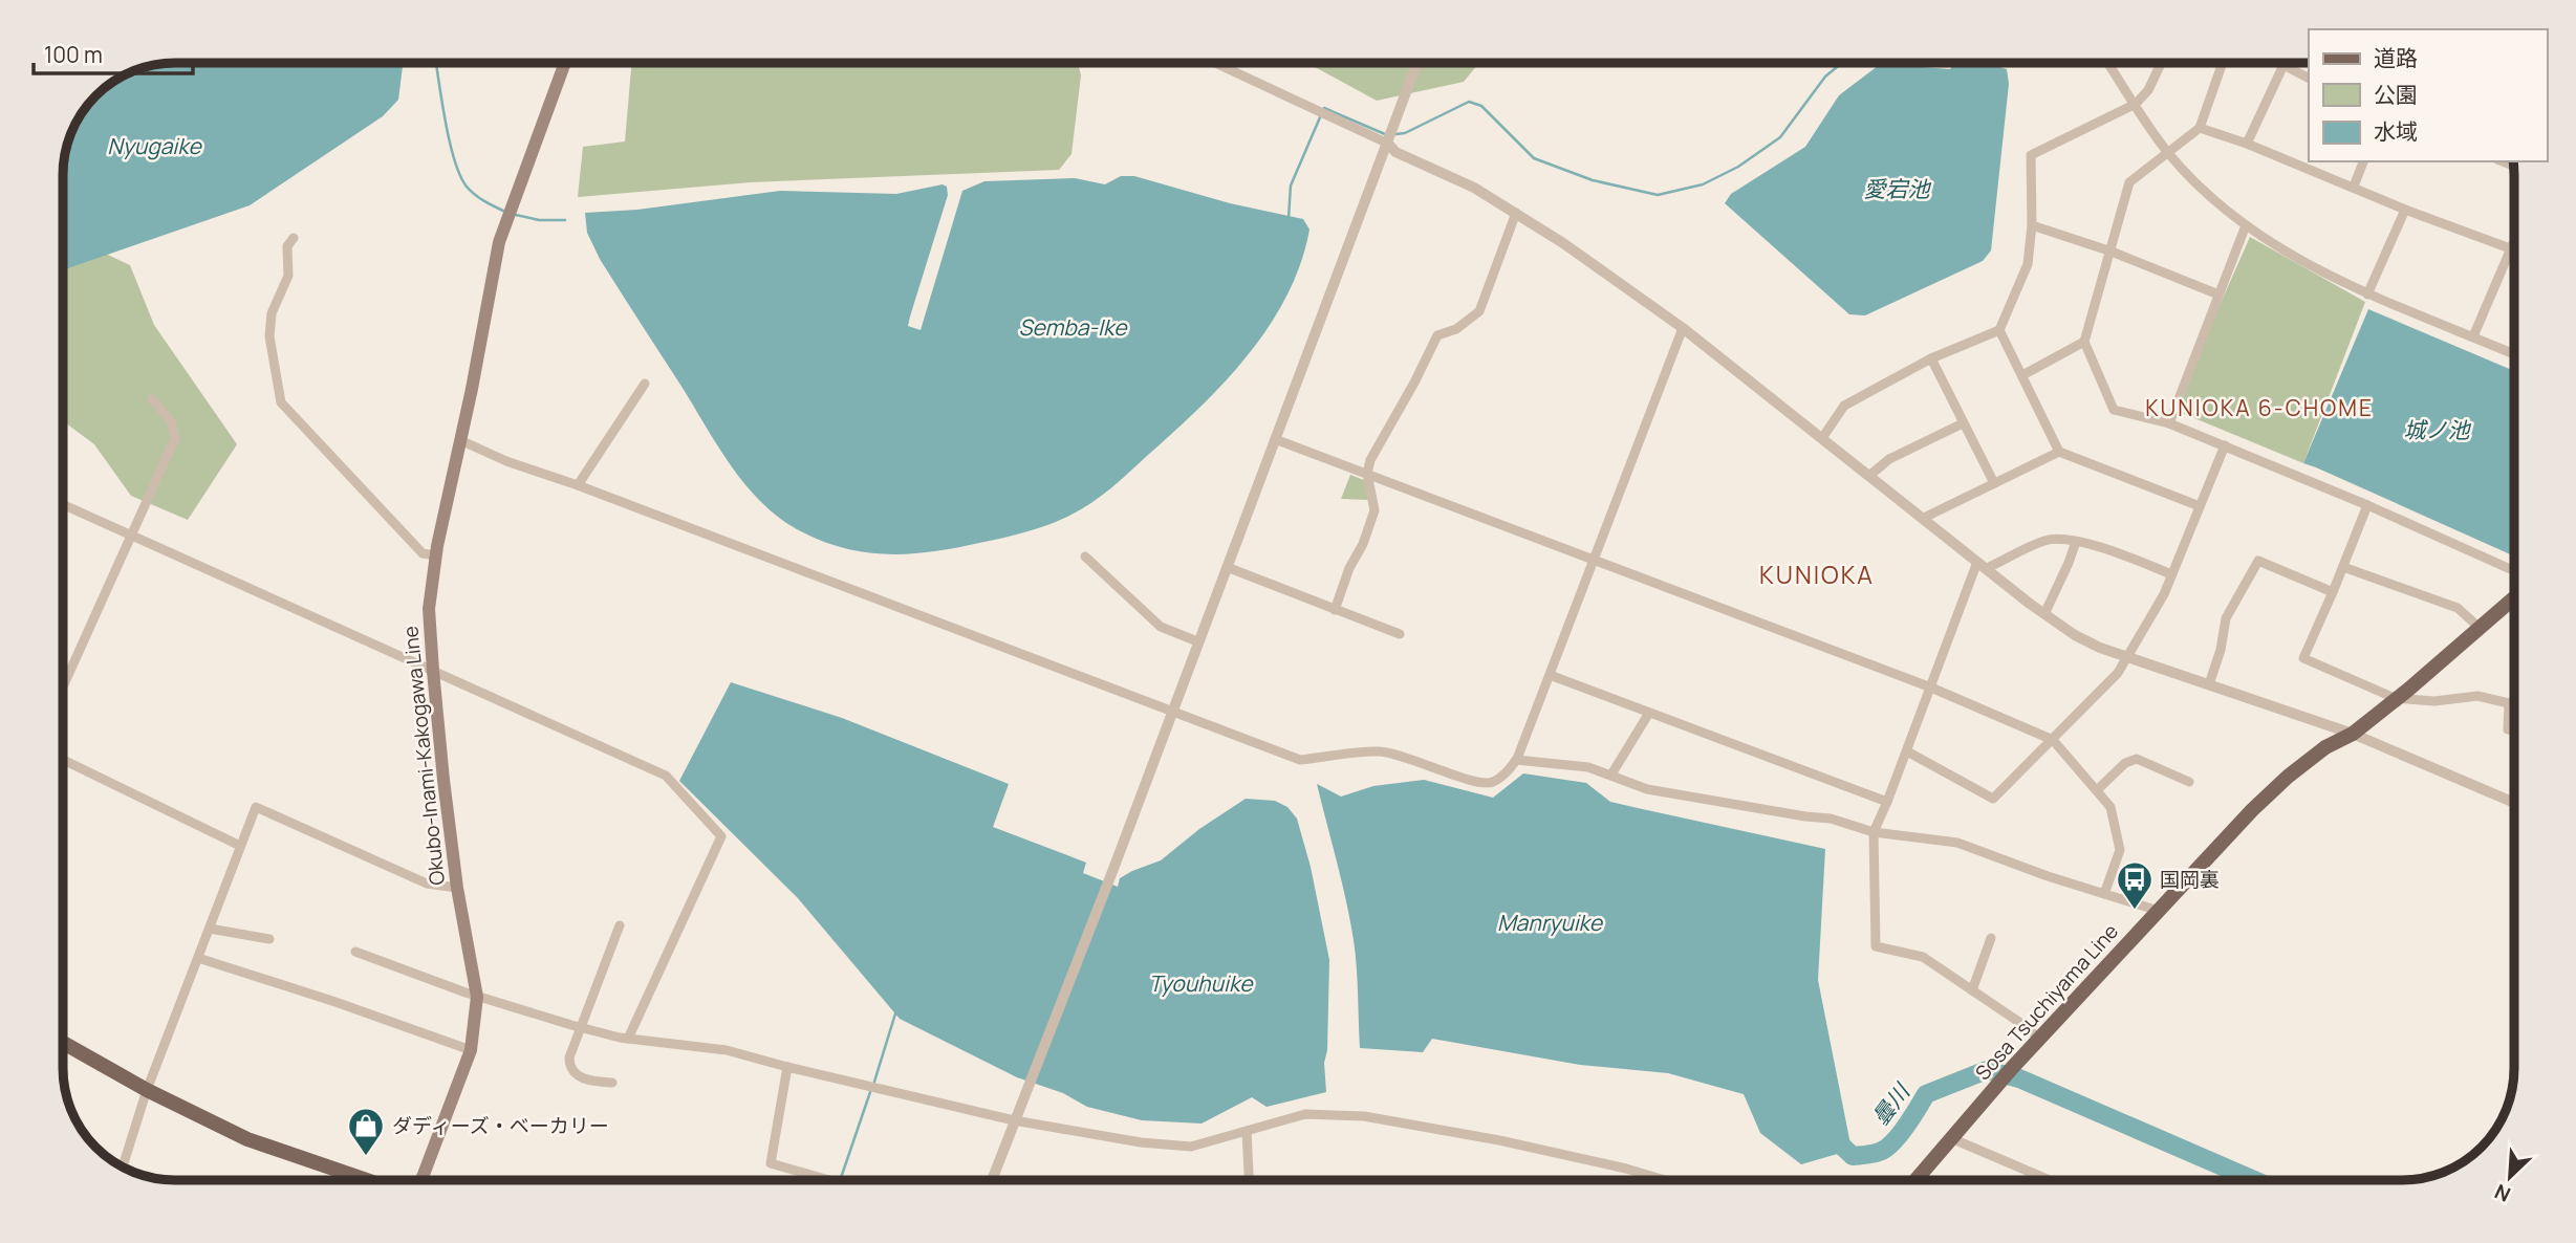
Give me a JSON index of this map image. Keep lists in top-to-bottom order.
{
  "streets": {
    "main road": ["Okubo-Inami-Kakogawa Line", "Sosa Tsuchiyama Line"]
  },
  "districts": ["KUNIOKA 6-CHOME", "KUNIOKA"],
  "water": [
    "Nyugaike",
    "愛宕池",
    "Semba-Ike",
    "城ノ池",
    "Manryuike",
    "Tyouhuike",
    "曇川"
  ],
  "places": {
    "bus stop": ["国岡裏"],
    "shop": ["ダディーズ・ベーカリー"]
  },
  "legend": ["道路", "公園", "水域"],
  "scale_bar": "100 m",
  "north": "bottom left"
}
